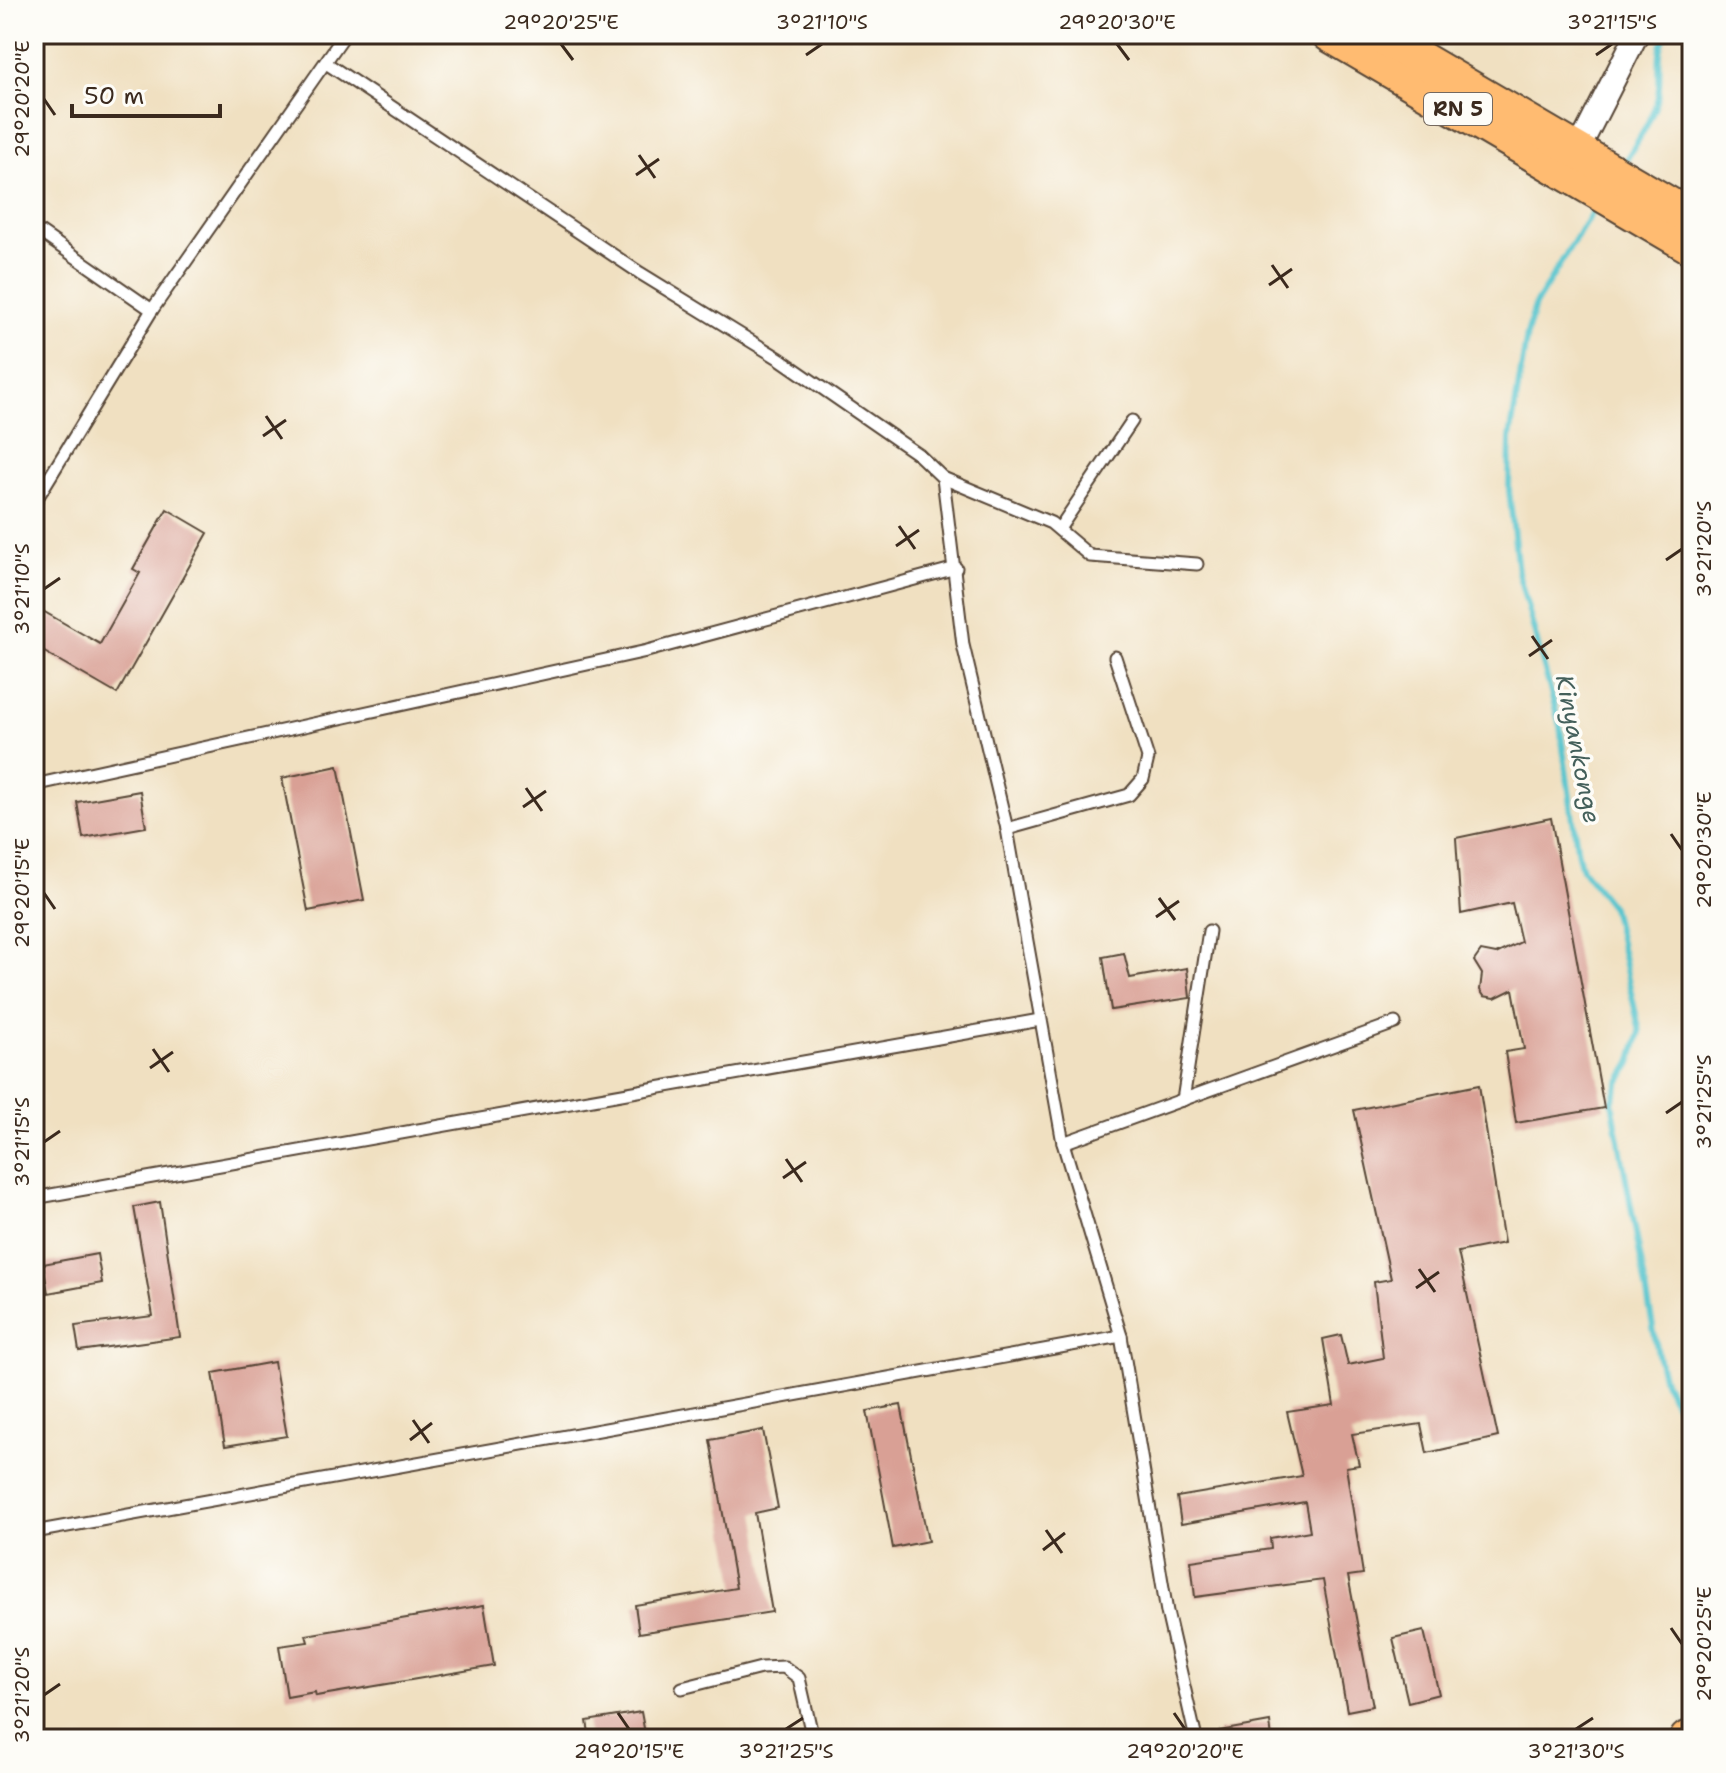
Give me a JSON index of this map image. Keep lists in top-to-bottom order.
{
  "streets": {
    "main road": ["RN 5"]
  },
  "water": ["Kinyankonge"],
  "scale_bar": "50 m",
  "coordinates": [
    "29°20'25\"E",
    "3°21'10\"S",
    "29°20'30\"E",
    "3°21'15\"S",
    "29°20'20\"E",
    "3°21'20\"S",
    "29°20'15\"E",
    "3°21'25\"S",
    "3°21'30\"S"
  ]
}
